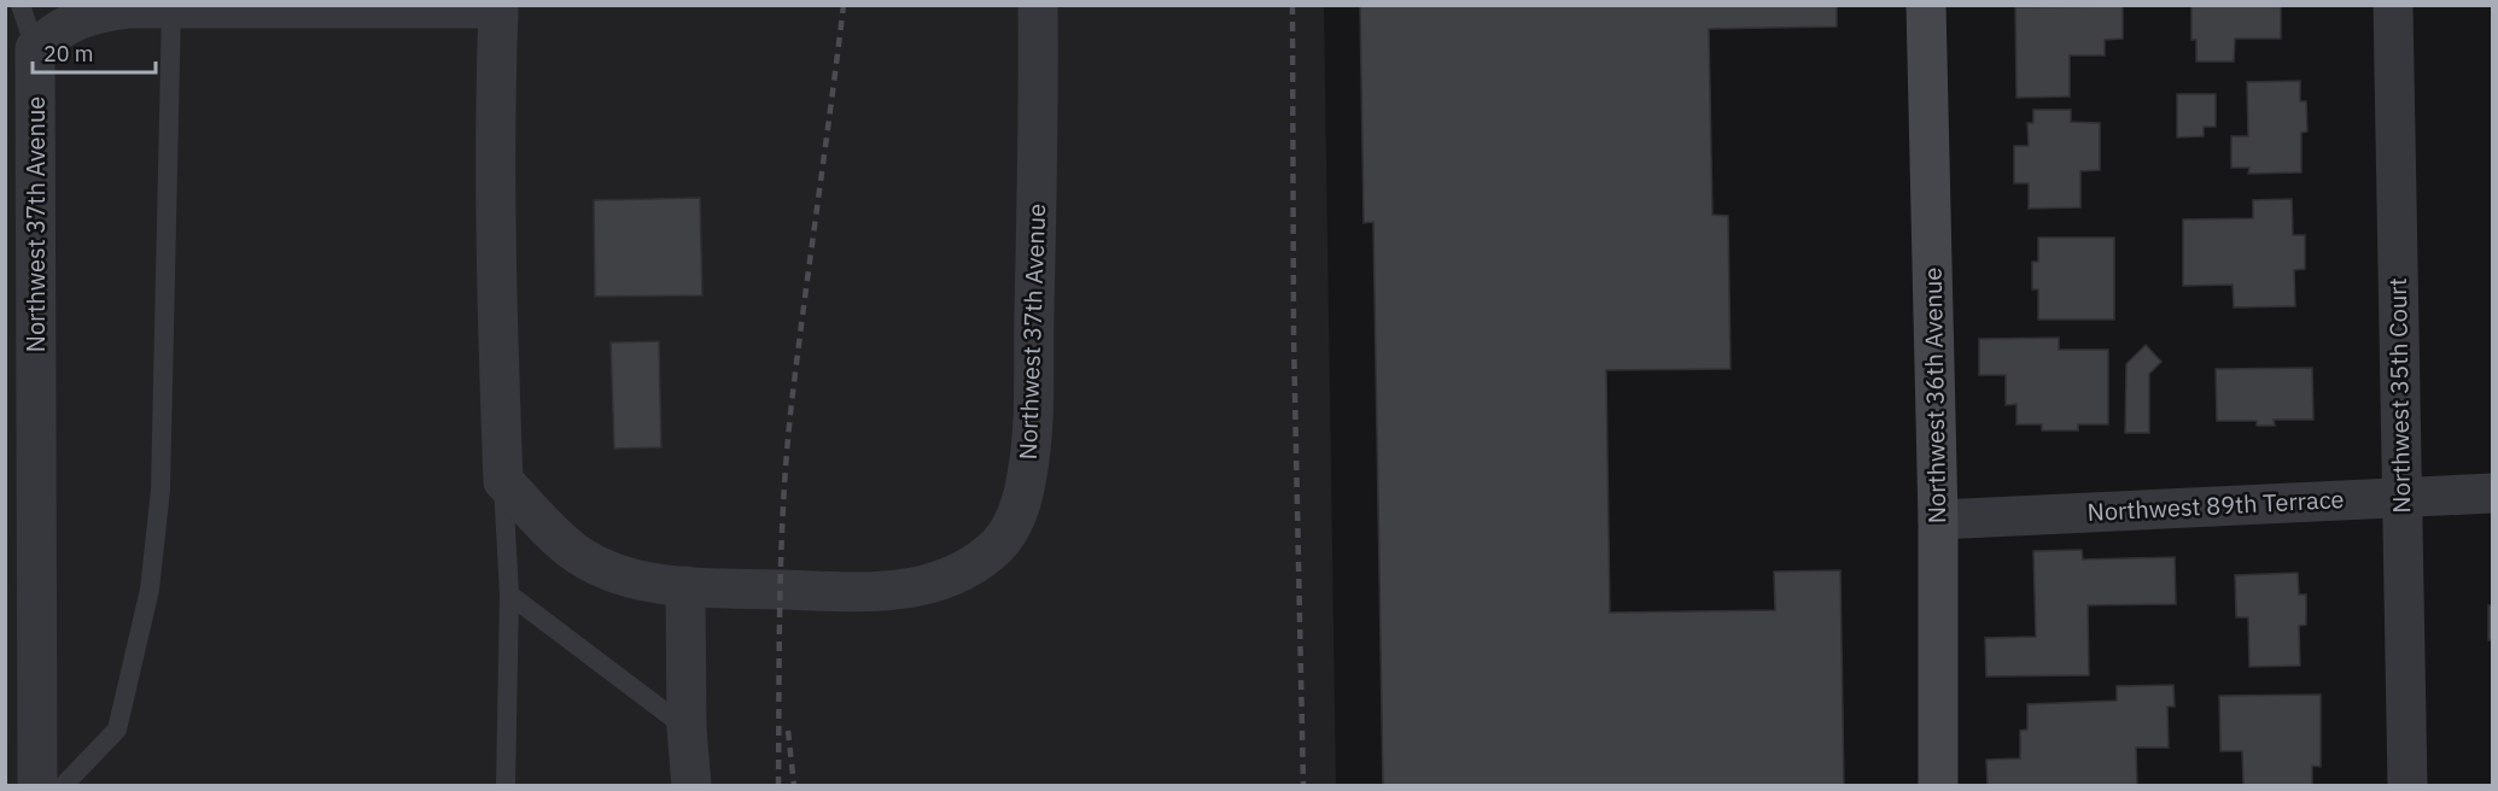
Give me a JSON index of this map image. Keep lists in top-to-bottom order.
{
  "streets": {
    "street": [
      "Northwest 37th Avenue",
      "Northwest 36th Avenue",
      "Northwest 35th Court",
      "Northwest 89th Terrace"
    ]
  },
  "crossings": [
    ["Northwest 36th Avenue", "Northwest 89th Terrace"],
    ["Northwest 35th Court", "Northwest 89th Terrace"]
  ],
  "scale_bar": "20 m"
}
